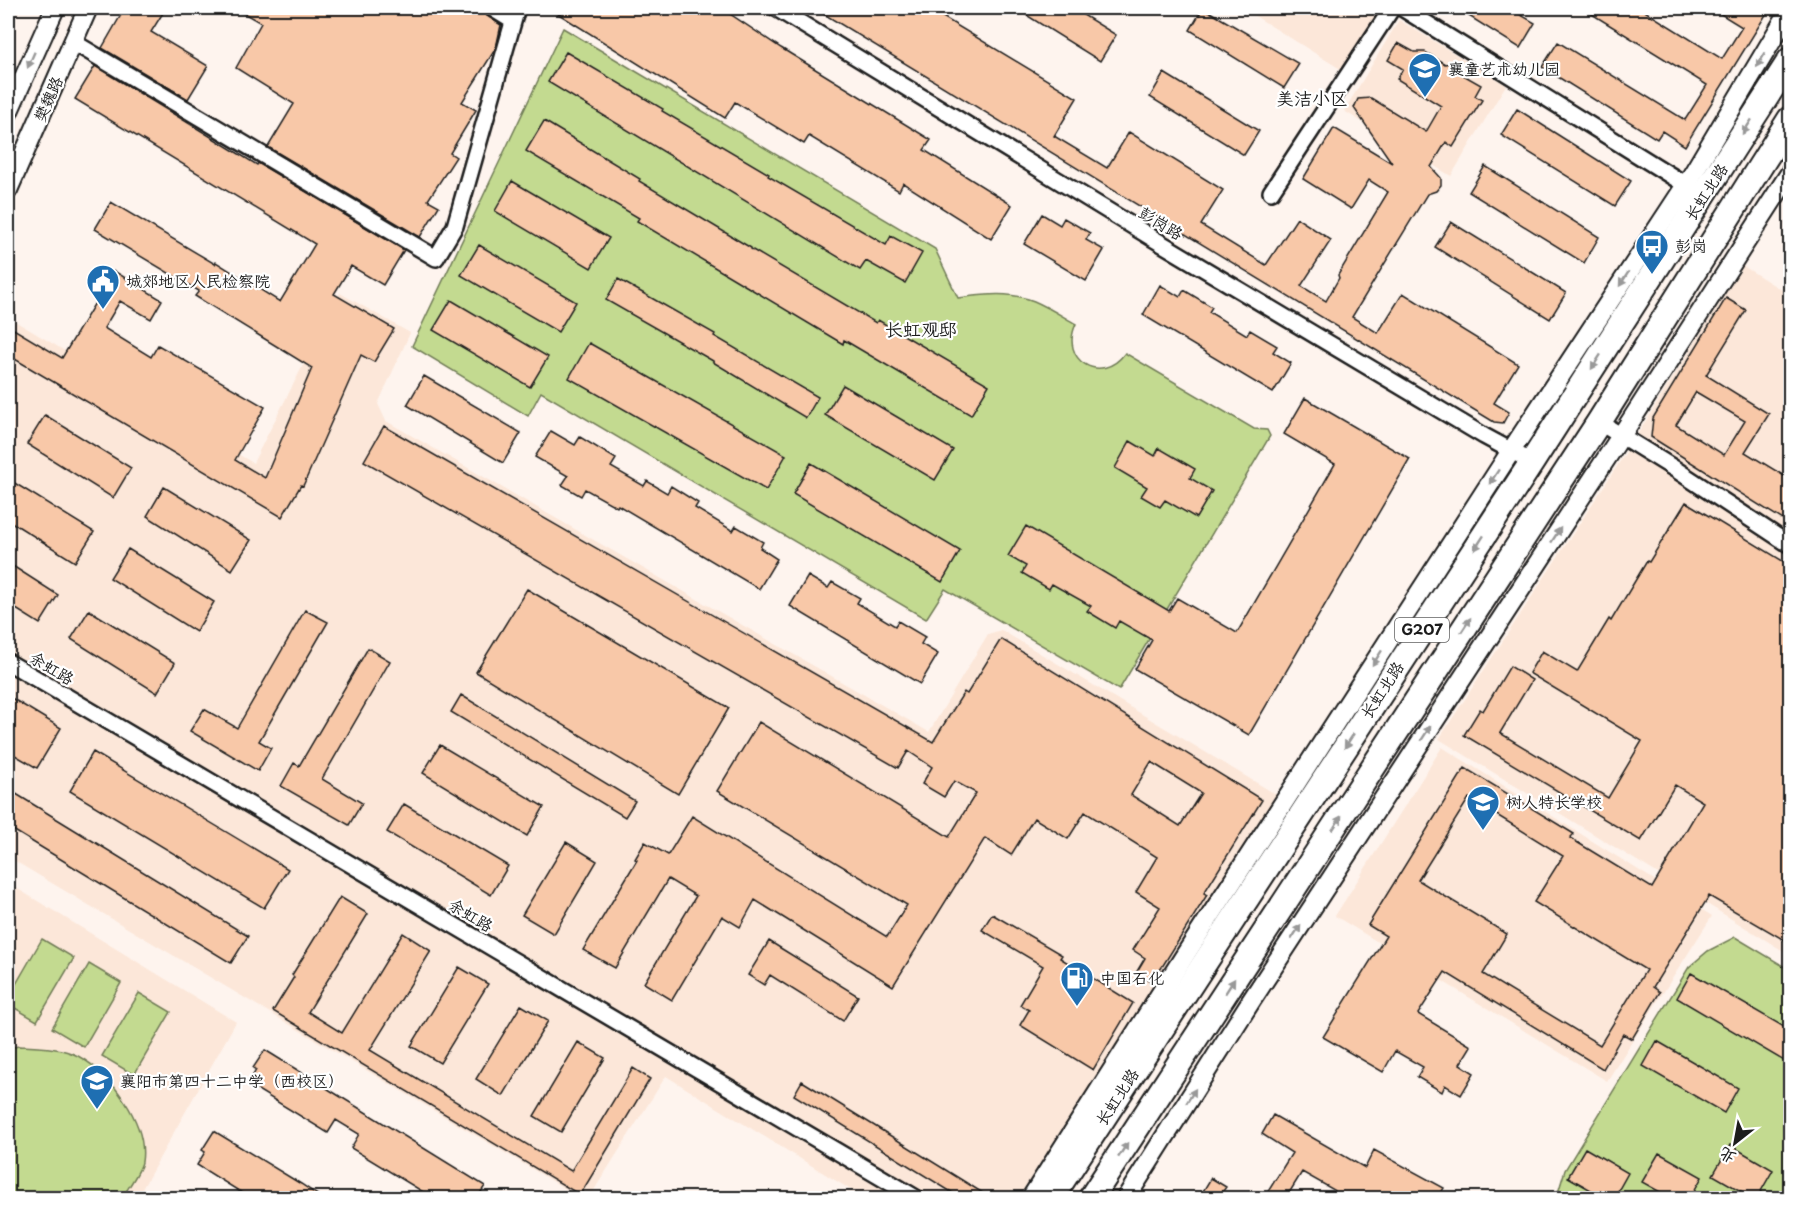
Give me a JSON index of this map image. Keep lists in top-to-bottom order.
{
  "streets": {
    "highway": ["长虹北路", "G207"],
    "street": ["樊魏路", "彭岗路", "余虹路"]
  },
  "crossings": [
    ["长虹北路", "彭岗路"]
  ],
  "districts": ["美洁小区", "长虹观邸"],
  "places": {
    "school or university": ["襄童艺术幼儿园", "树人特长学校", "襄阳市第四十二中学（西校区）"],
    "bus stop": ["彭岗"],
    "public building": ["城郊地区人民检察院"],
    "fuel station": ["中国石化"]
  },
  "north": "bottom left"
}
